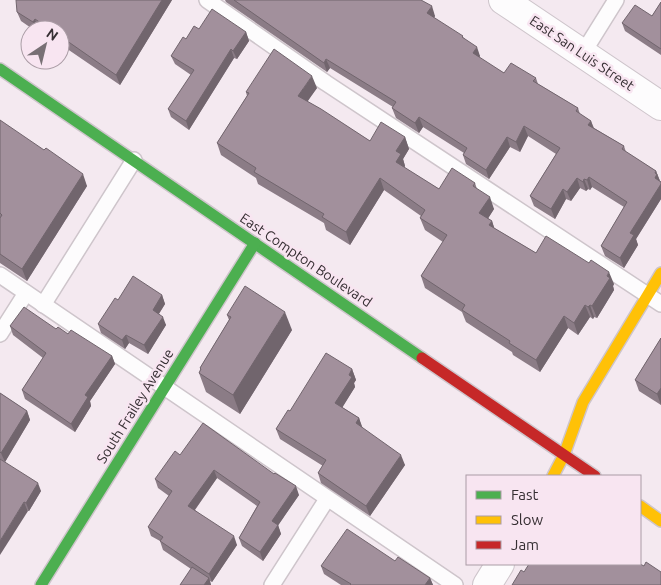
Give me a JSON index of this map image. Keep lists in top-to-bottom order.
{
  "streets": {
    "main road": ["East Compton Boulevard", "South Frailey Avenue"],
    "street": ["East San Luis Street"]
  },
  "crossings": [
    ["East Compton Boulevard", "South Frailey Avenue"]
  ],
  "legend": ["Fast", "Slow", "Jam"],
  "north": "top right"
}
